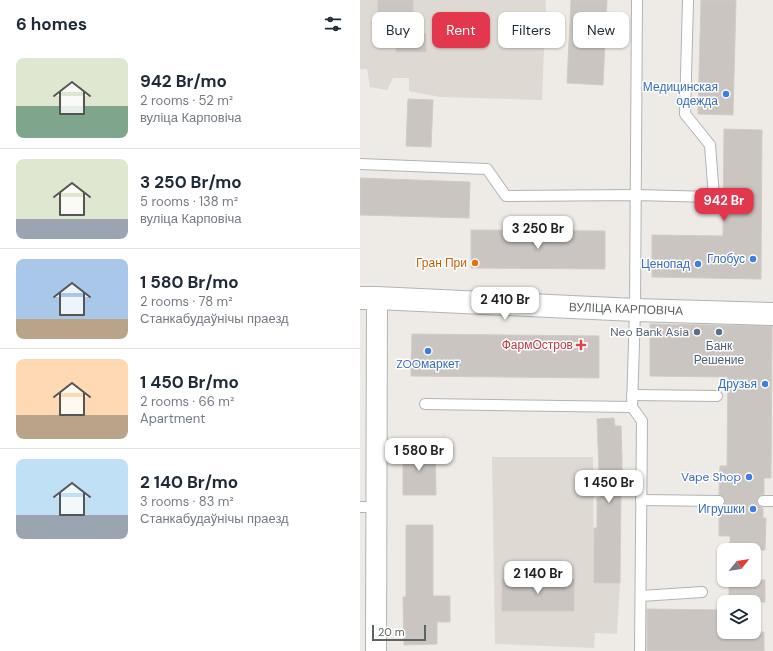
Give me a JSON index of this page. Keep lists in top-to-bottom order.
{
  "streets": {
    "street": ["ВУЛІЦА КАРПОВІЧА"]
  },
  "places": {
    "other": [
      "Медицинская одежда",
      "Глобус",
      "Гран При",
      "Ценопад",
      "Neo Bank Asia",
      "Банк Решение",
      "ZOOмаркет",
      "Друзья",
      "Vape Shop",
      "Игрушки"
    ],
    "health": ["ФармОстров"]
  },
  "scale_bar": "20 m",
  "north": "top right",
  "page": {
    "heading": "6 homes",
    "chip": [
      "Buy",
      "Rent",
      "Filters",
      "New"
    ],
    "list": [
      {
        "name": "942 Br/mo",
        "note": "2 rooms · 52 m² · вуліца Карповіча"
      },
      {
        "name": "3 250 Br/mo",
        "note": "5 rooms · 138 m² · вуліца Карповіча"
      },
      {
        "name": "1 580 Br/mo",
        "note": "2 rooms · 78 m² · Станкабудаўнічы праезд"
      },
      {
        "name": "1 450 Br/mo",
        "note": "2 rooms · 66 m² · Apartment"
      },
      {
        "name": "2 140 Br/mo",
        "note": "3 rooms · 83 m² · Станкабудаўнічы праезд"
      }
    ],
    "price": [
      "942 Br",
      "3 250 Br",
      "2 410 Br",
      "1 580 Br",
      "1 450 Br",
      "2 140 Br"
    ],
    "scale": "20 m"
  }
}
